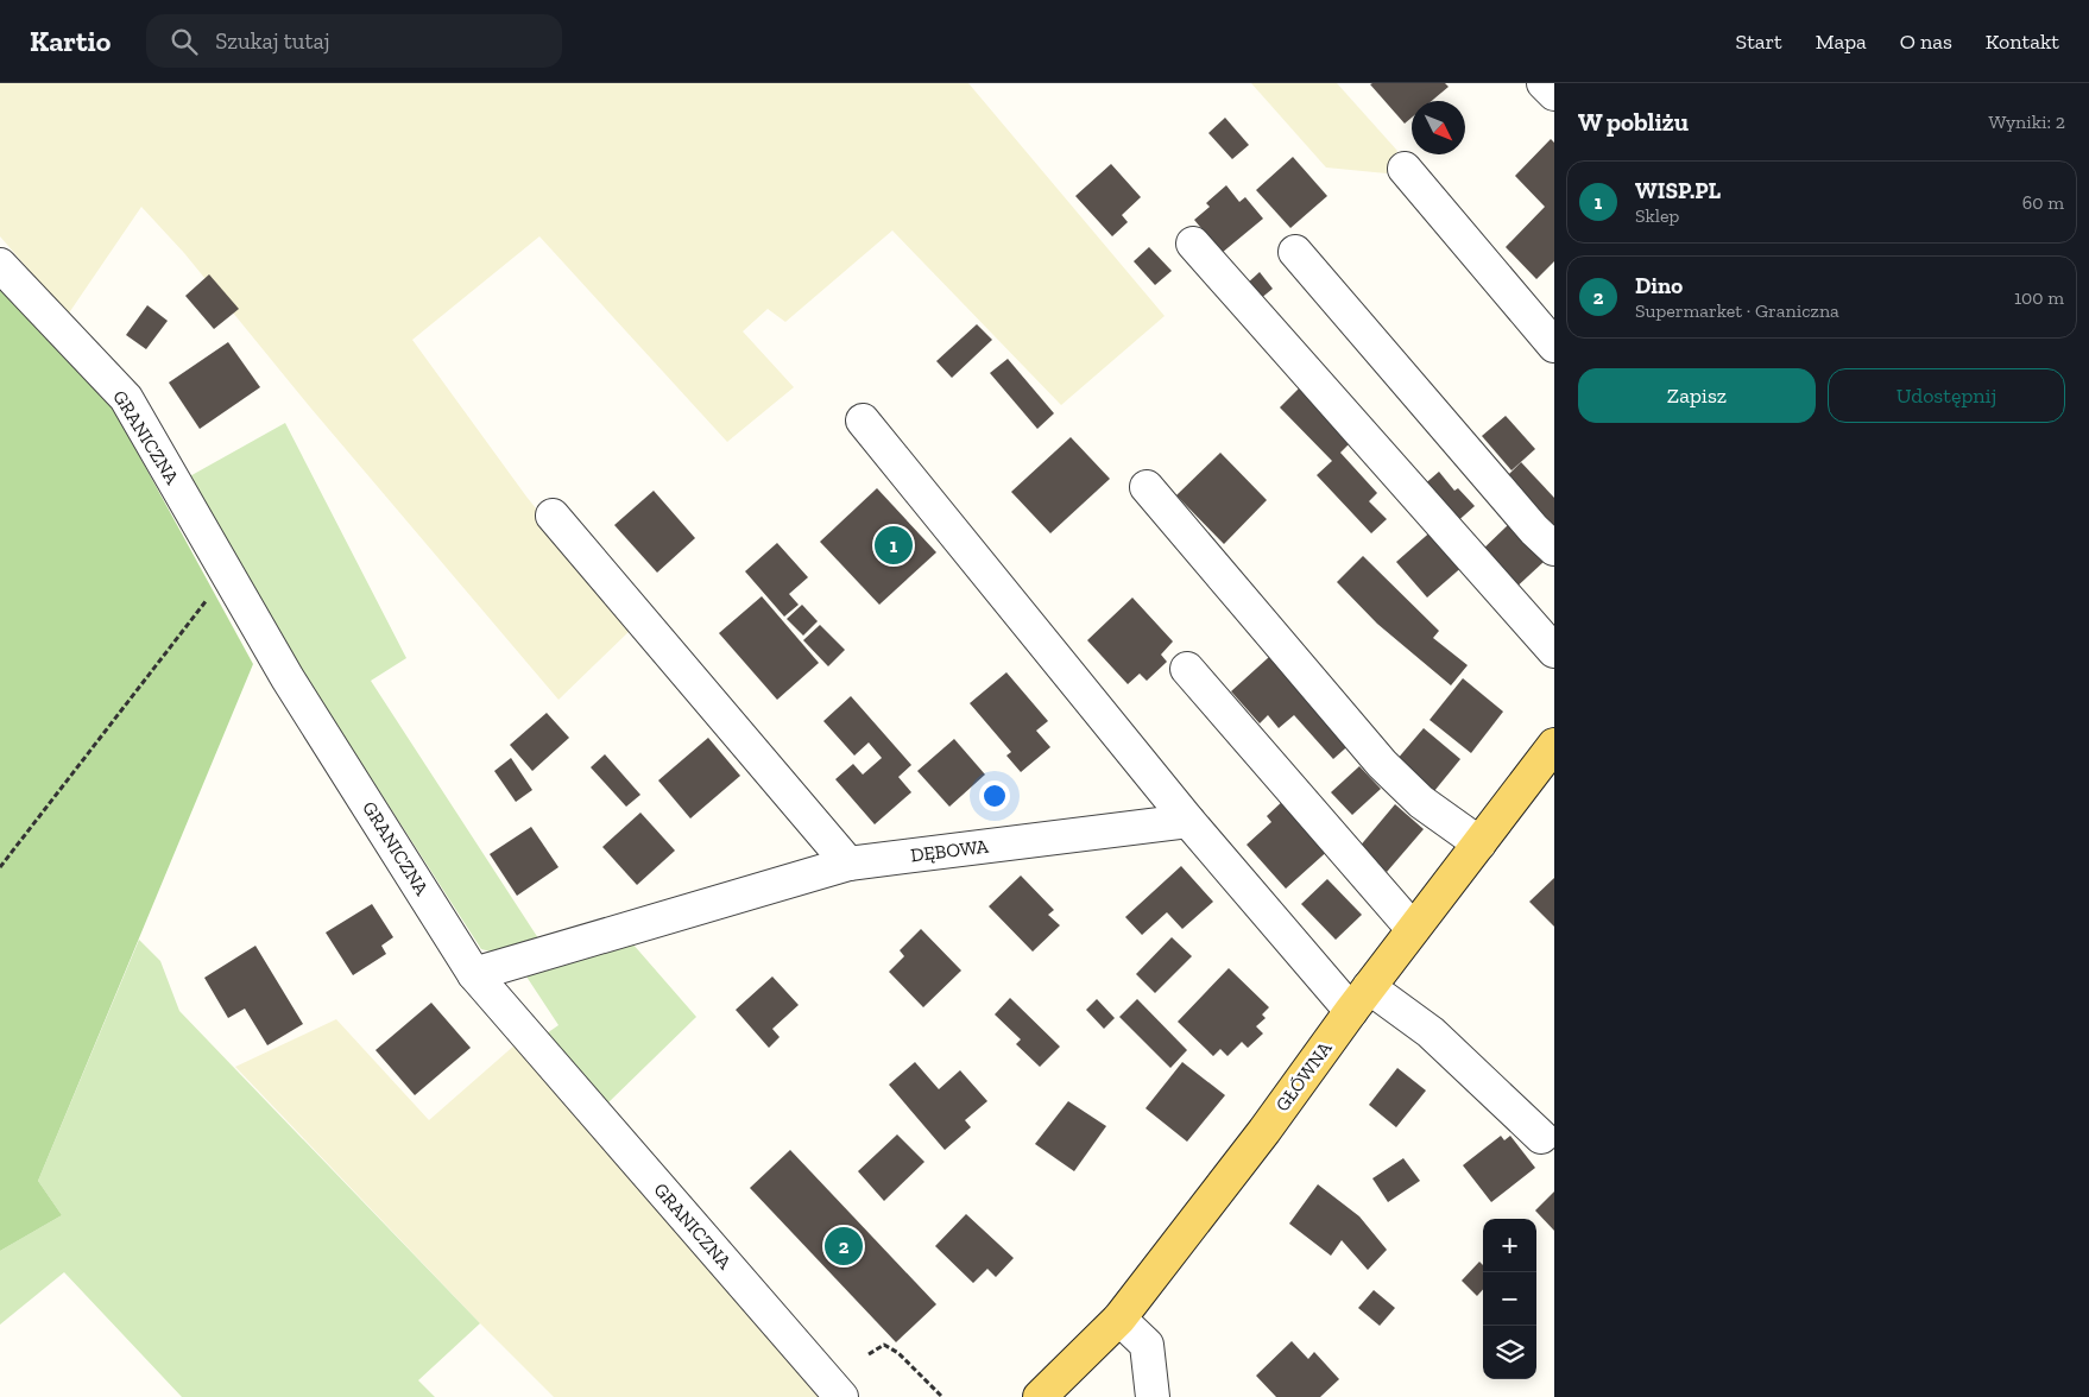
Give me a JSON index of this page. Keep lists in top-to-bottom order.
{
  "streets": {
    "main road": ["GŁÓWNA"],
    "street": ["GRANICZNA", "DĘBOWA"]
  },
  "crossings": [
    ["GRANICZNA", "DĘBOWA"]
  ],
  "north": "bottom right",
  "page": {
    "header": "Kartio",
    "search": "Szukaj tutaj",
    "nav": [
      "Start",
      "Mapa",
      "O nas",
      "Kontakt"
    ],
    "heading": ["W pobliżu", "Wyniki: 2"],
    "list": [
      {
        "mark": "1",
        "name": "WISP.PL",
        "note": "Sklep",
        "value": "60 m"
      },
      {
        "mark": "2",
        "name": "Dino",
        "note": "Supermarket · Graniczna",
        "value": "100 m"
      }
    ],
    "buttons": ["Zapisz", "Udostępnij"],
    "pins": ["1", "2"],
    "map_buttons": ["+", "−"]
  }
}
